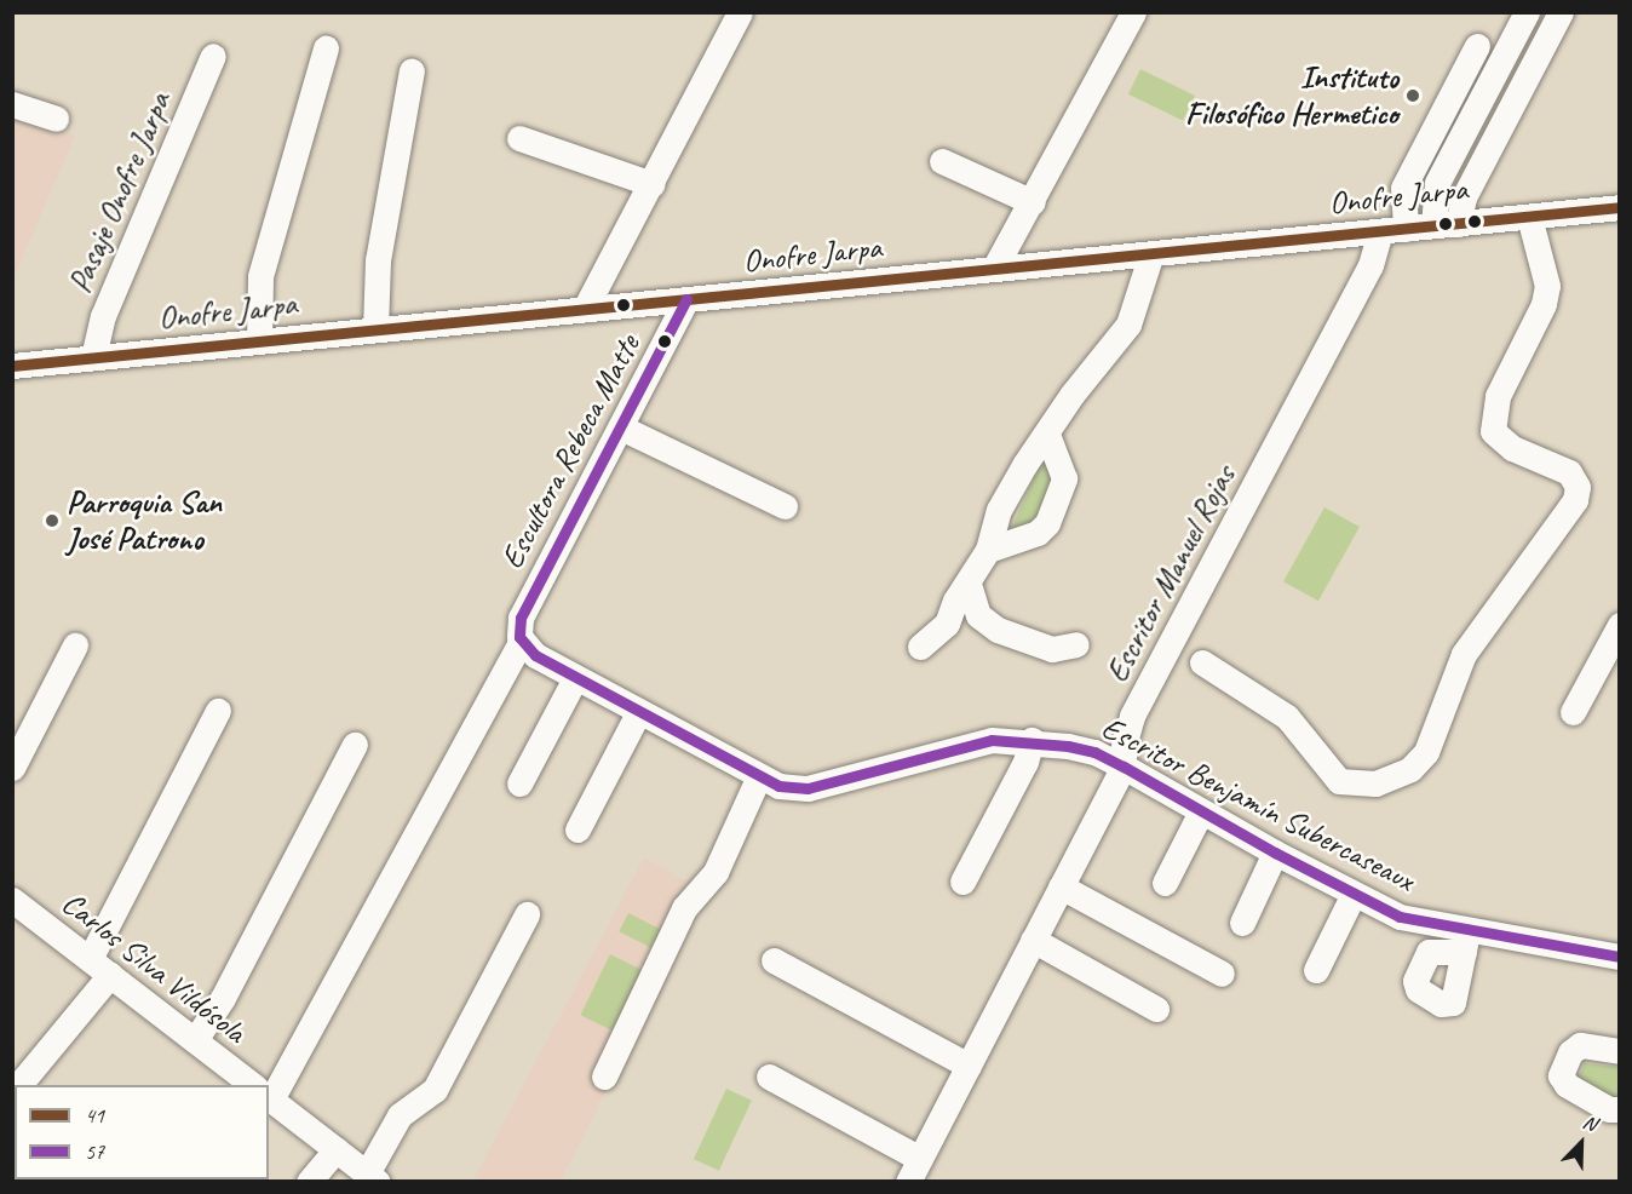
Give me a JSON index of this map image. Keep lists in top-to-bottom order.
{
  "streets": {
    "street": [
      "Pasaje Onofre Jarpa",
      "Onofre Jarpa",
      "Escultora Rebeca Matte",
      "Escritor Manuel Rojas",
      "Escritor Benjamín Subercaseaux",
      "Carlos Silva Vildósola"
    ]
  },
  "crossings": [
    ["Pasaje Onofre Jarpa", "Onofre Jarpa"],
    ["Onofre Jarpa", "Escultora Rebeca Matte"],
    ["Onofre Jarpa", "Escritor Manuel Rojas"],
    ["Escultora Rebeca Matte", "Escritor Benjamín Subercaseaux"],
    ["Escritor Manuel Rojas", "Escritor Benjamín Subercaseaux"]
  ],
  "places": ["Instituto Filosófico Hermetico", "Parroquia San José Patrono"],
  "lines": ["transit line 41", "transit line 57"],
  "legend": ["41", "57"],
  "north": "top right"
}
